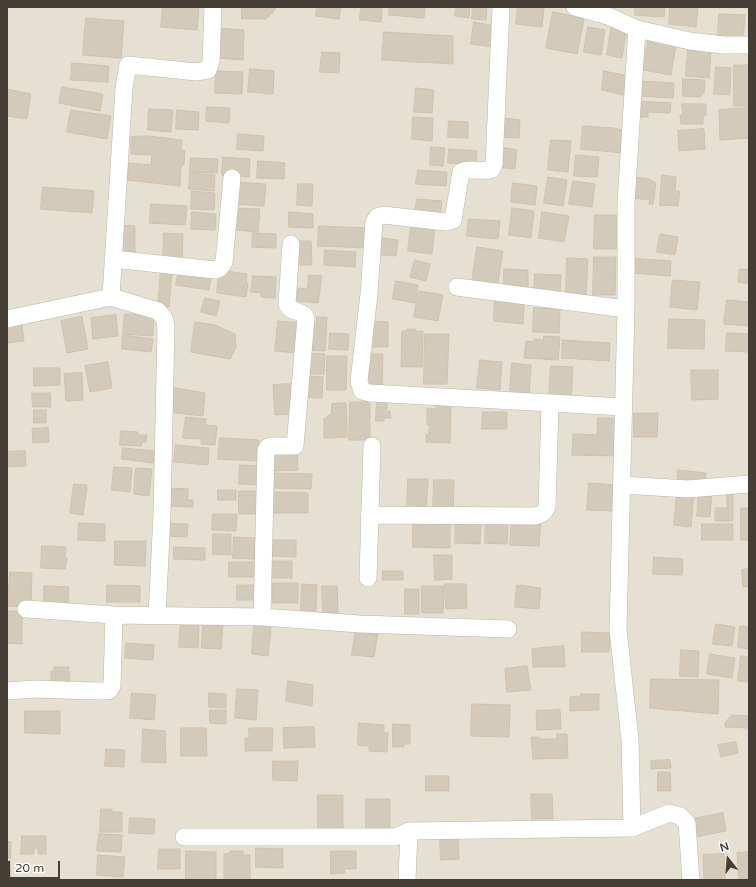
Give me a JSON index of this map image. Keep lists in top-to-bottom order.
{
  "scale_bar": "20 m",
  "north": "top"
}
